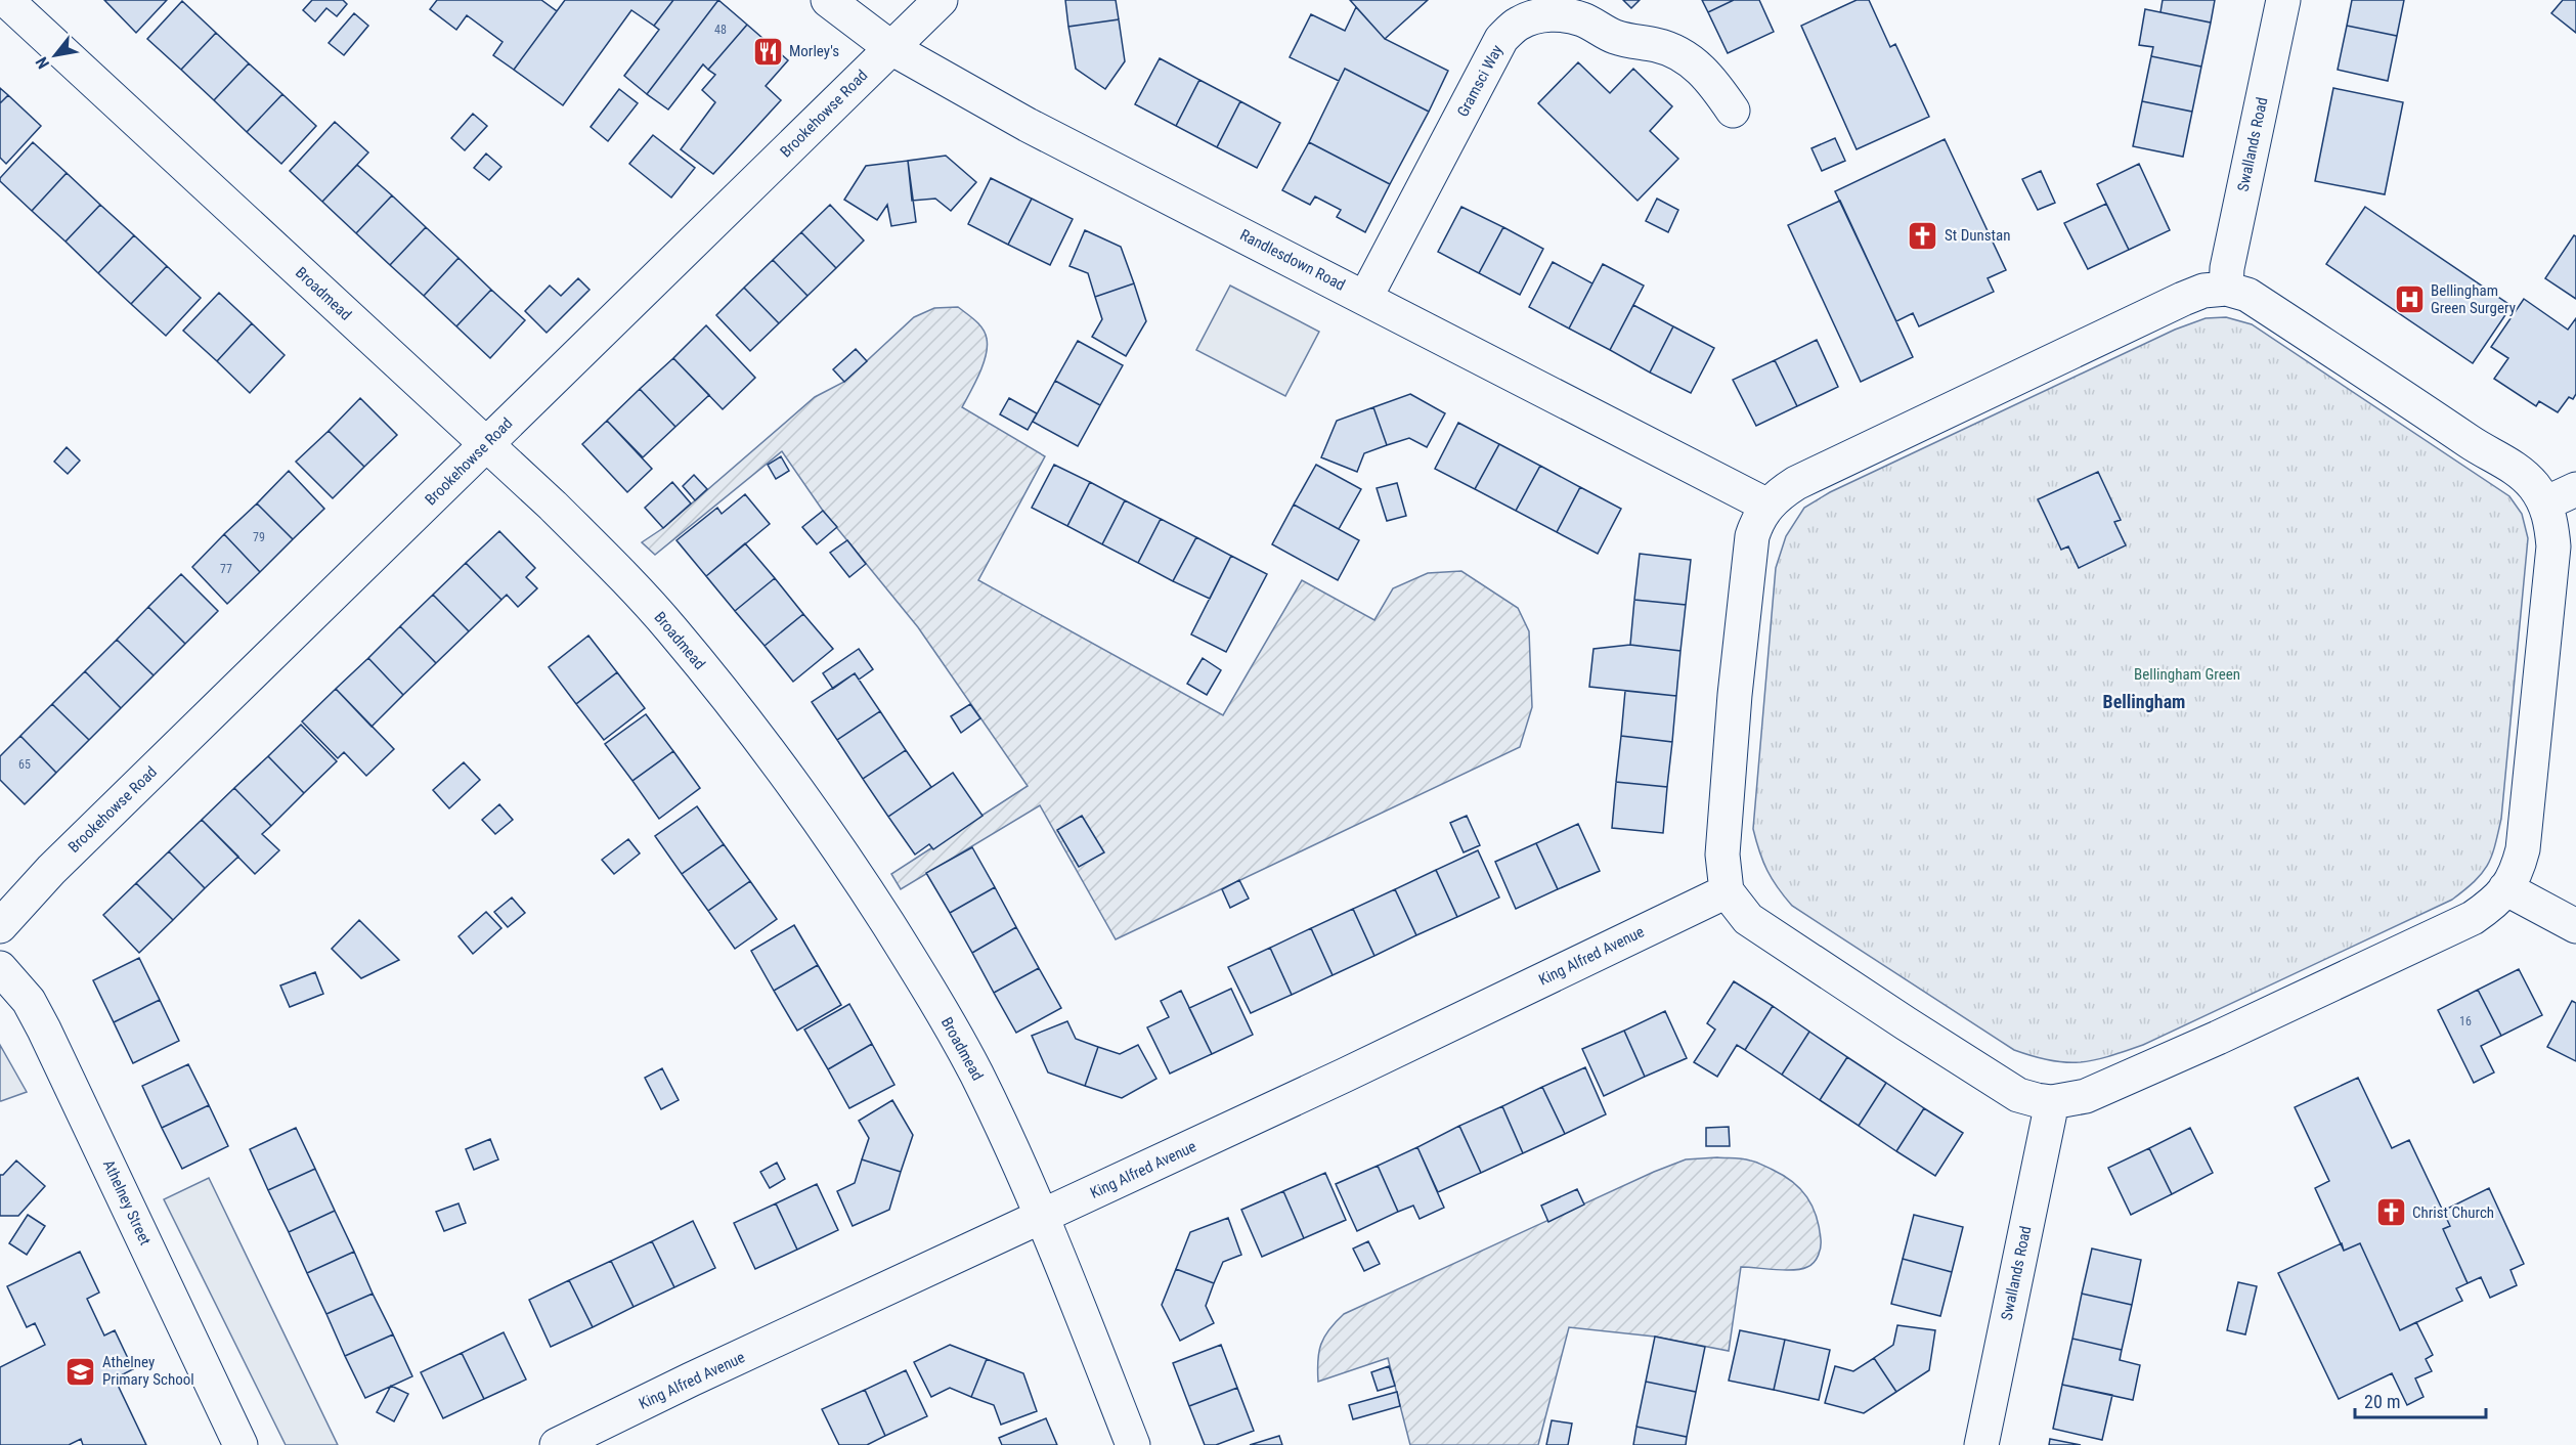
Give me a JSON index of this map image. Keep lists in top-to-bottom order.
{
  "streets": {
    "street": [
      "Gramsci Way",
      "Brookehowse Road",
      "Swallands Road",
      "Randlesdown Road",
      "Broadmead",
      "King Alfred Avenue",
      "Athelney Street"
    ]
  },
  "crossings": [
    ["Gramsci Way", "Randlesdown Road"],
    ["Brookehowse Road", "Randlesdown Road"],
    ["Brookehowse Road", "Broadmead"],
    ["Broadmead", "King Alfred Avenue"]
  ],
  "districts": ["Bellingham"],
  "parks": ["Bellingham Green"],
  "places": {
    "restaurant": ["Morley's"],
    "church": ["St Dunstan", "Christ Church"],
    "hospital": ["Bellingham Green Surgery"],
    "school or university": ["Athelney Primary School"]
  },
  "house_numbers": [
    "48",
    "79",
    "77",
    "65",
    "16"
  ],
  "scale_bar": "20 m",
  "north": "bottom left"
}
